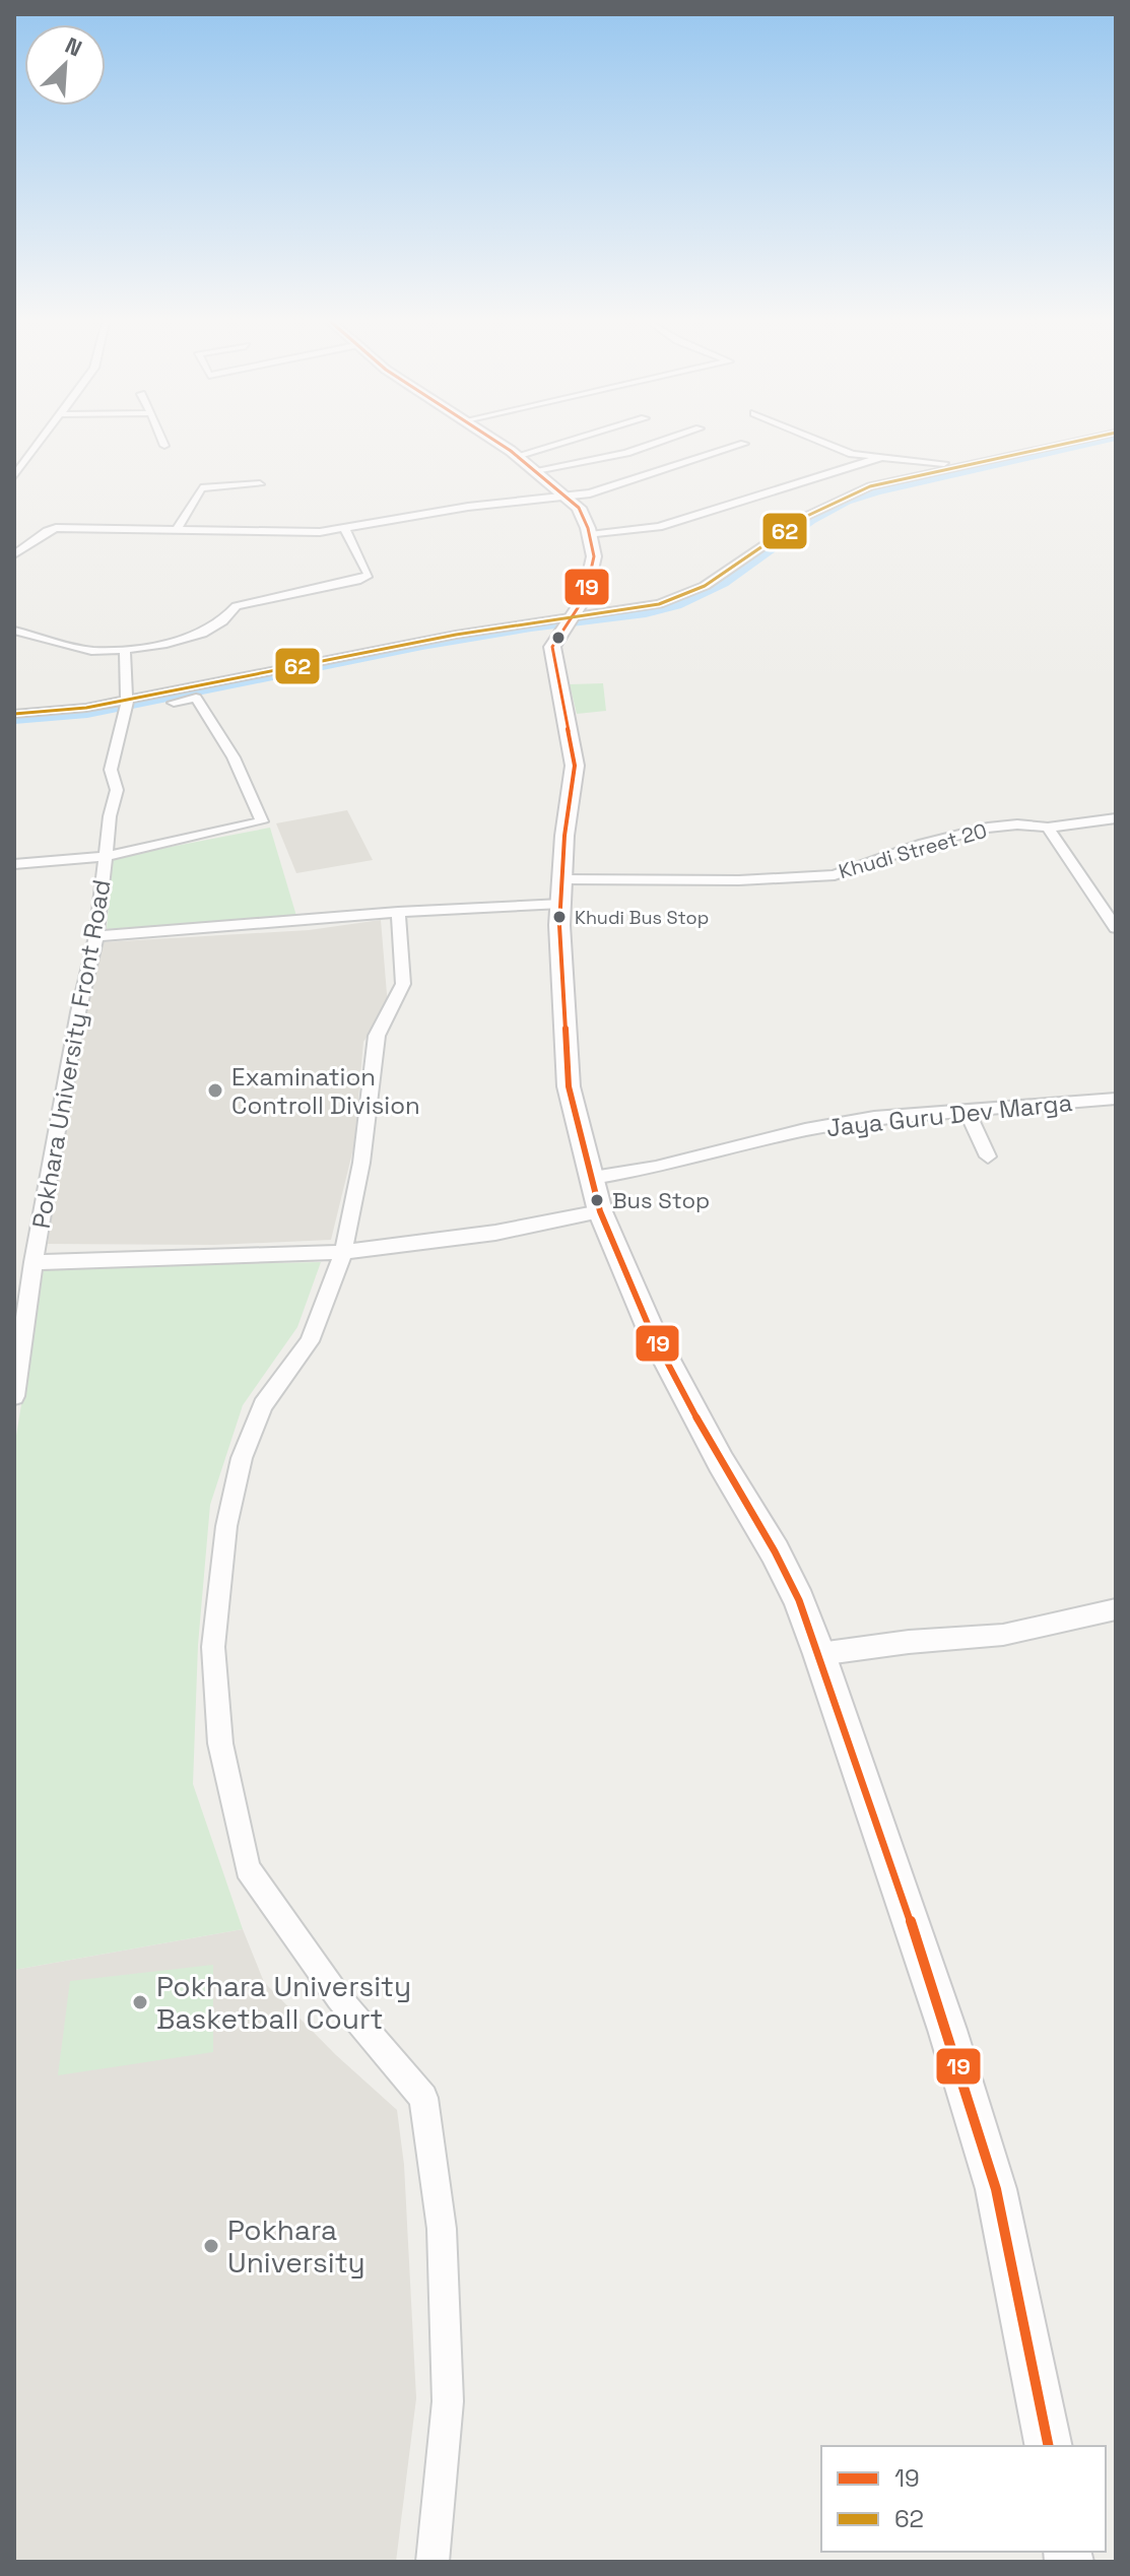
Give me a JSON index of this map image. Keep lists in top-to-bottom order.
{
  "streets": {
    "street": ["Khudi Street 20", "Pokhara University Front Road", "Jaya Guru Dev Marga"]
  },
  "crossings": [
    ["Khudi Street 20", "Pokhara University Front Road"]
  ],
  "places": [
    "Khudi Bus Stop",
    "Examination Controll Division",
    "Bus Stop",
    "Pokhara University Basketball Court",
    "Pokhara University"
  ],
  "lines": ["transit line 19", "transit line 62"],
  "legend": ["19", "62"],
  "north": "top right"
}
